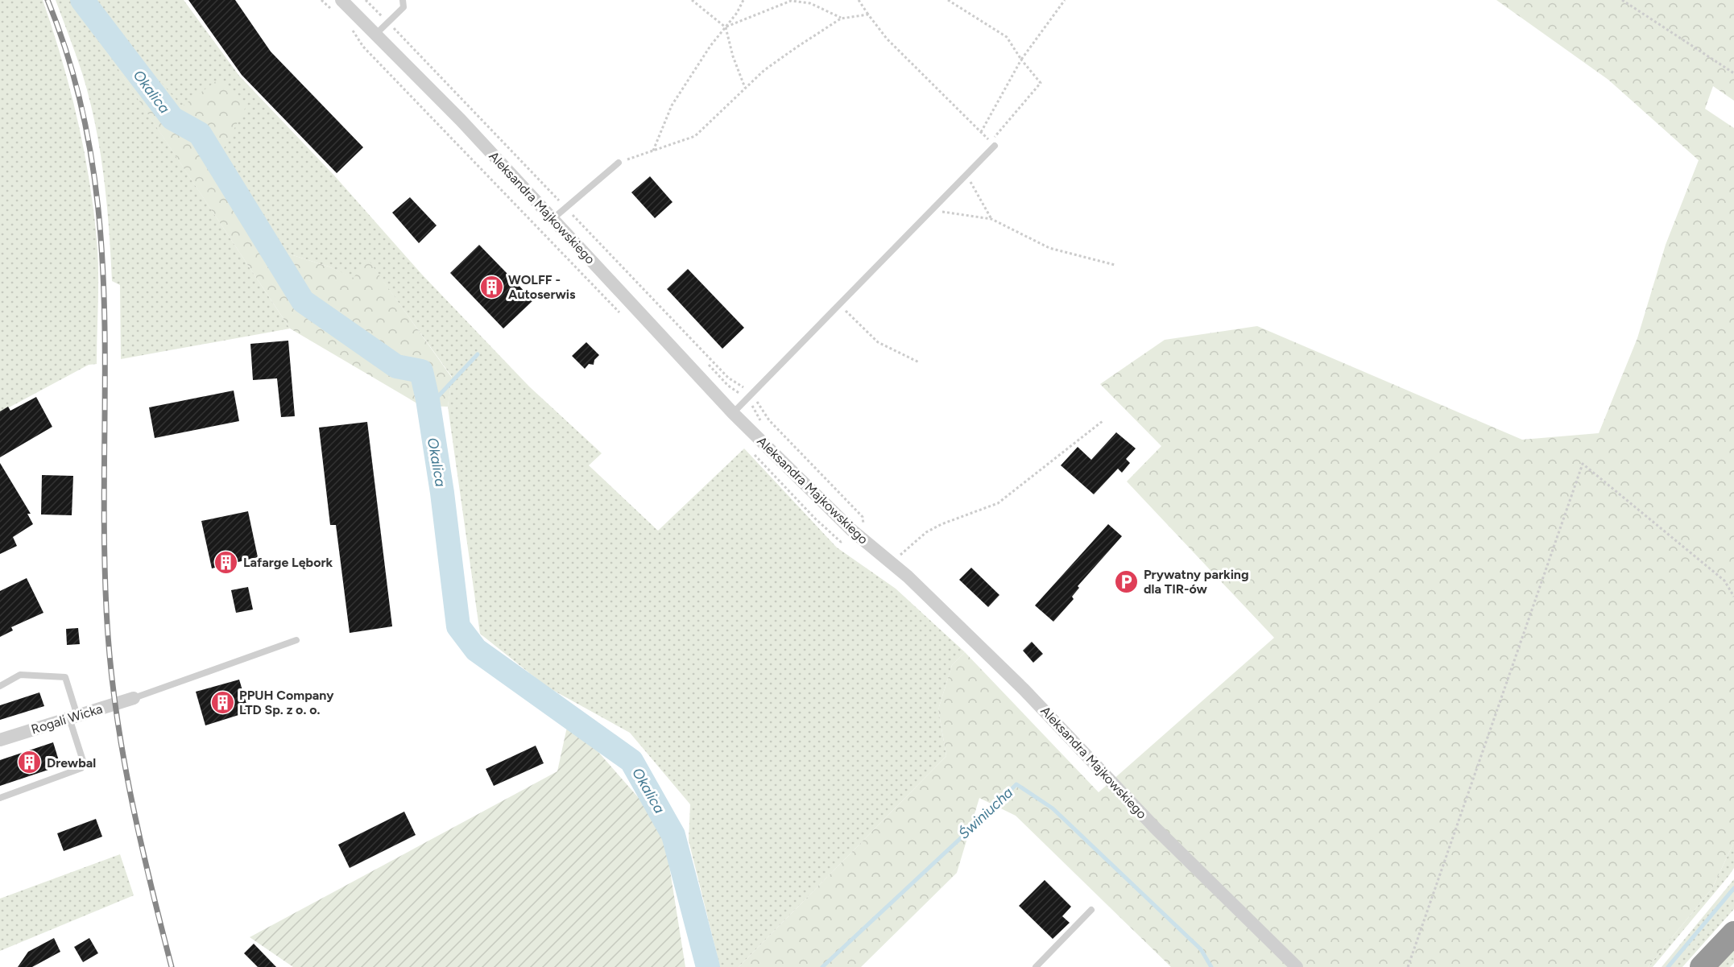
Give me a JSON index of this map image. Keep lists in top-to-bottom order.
{
  "streets": {
    "street": ["Aleksandra Majkowskiego", "Rogali Wicka"]
  },
  "water": ["Okalica", "Świniucha"],
  "places": {
    "building": [
      "WOLFF - Autoserwis",
      "Lafarge Lębork",
      "PPUH Company LTD Sp. z o. o.",
      "Drewbal"
    ],
    "parking": ["Prywatny parking dla TIR-ów"]
  }
}
